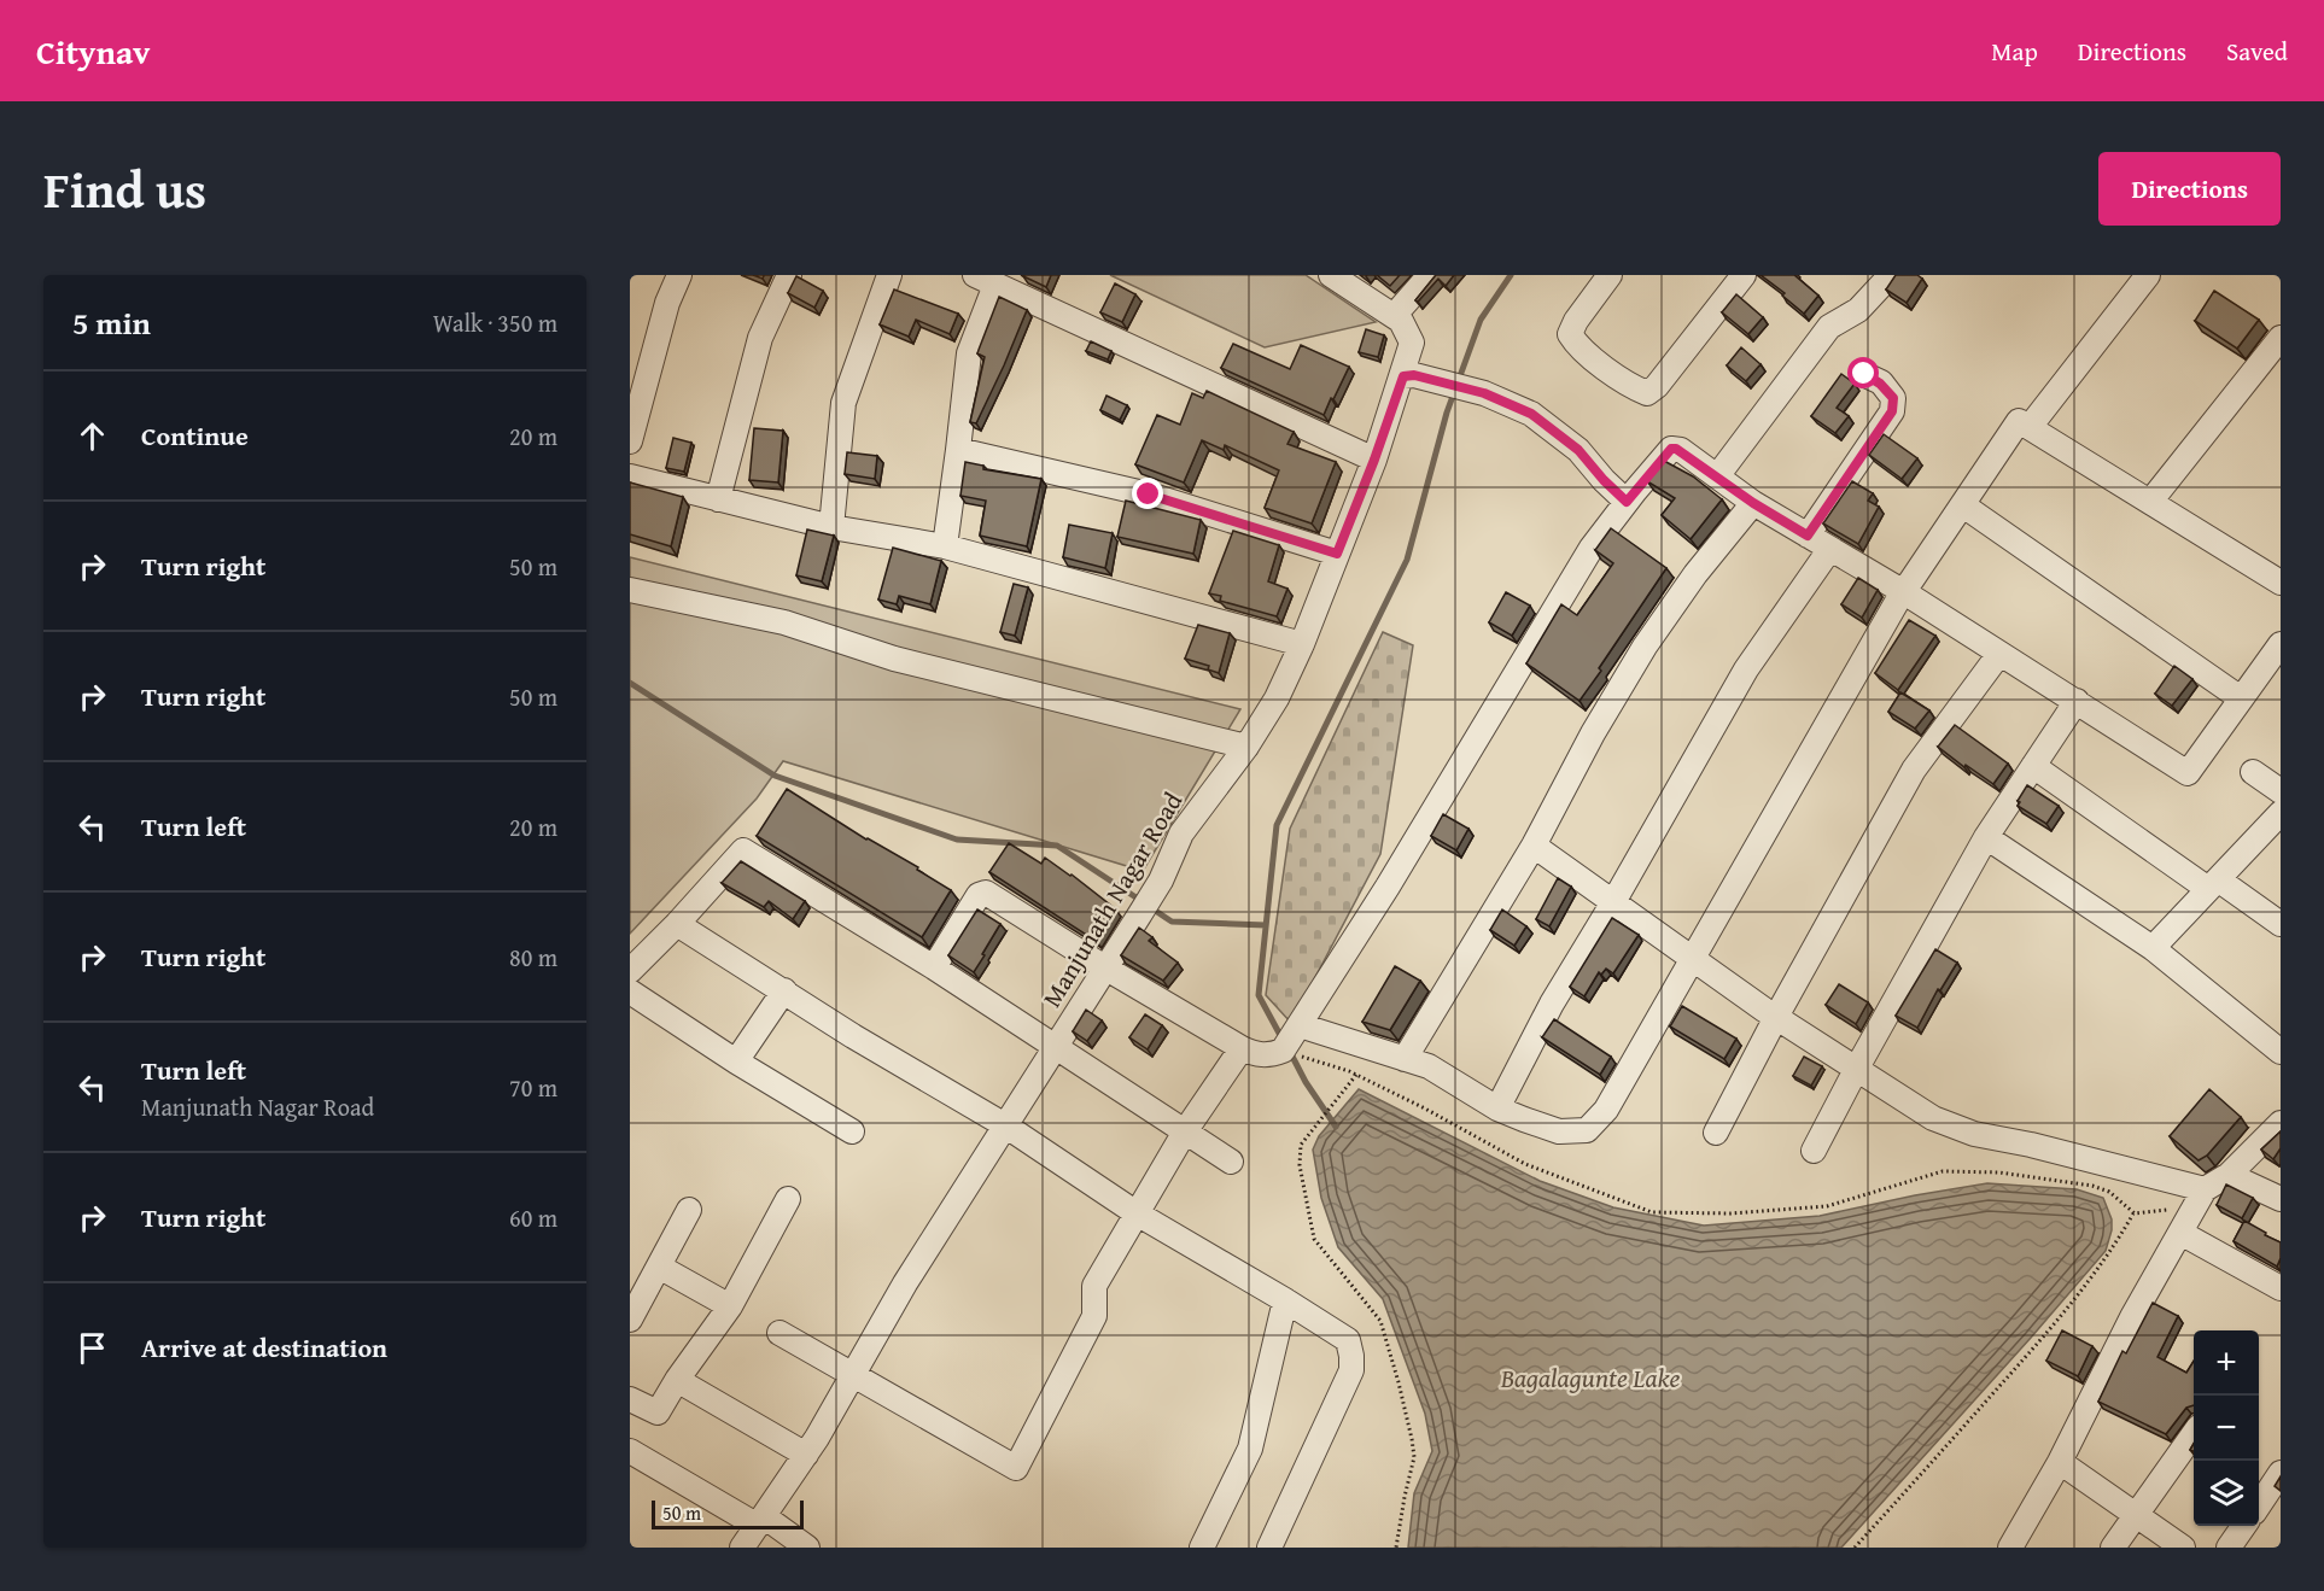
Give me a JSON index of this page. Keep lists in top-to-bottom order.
{
  "streets": {
    "street": ["Manjunath Nagar Road"]
  },
  "water": ["Bagalagunte Lake"],
  "scale_bar": "50 m",
  "page": {
    "header": "Citynav",
    "nav": ["Map", "Directions", "Saved"],
    "title": "Find us",
    "buttons": "Directions",
    "heading": ["5 min", "Walk · 350 m"],
    "list": [
      ["Continue", "20 m"],
      ["Turn right", "50 m"],
      ["Turn right", "50 m"],
      ["Turn left", "20 m"],
      ["Turn right", "80 m"],
      ["Turn left", "Manjunath Nagar Road", "70 m"],
      ["Turn right", "60 m"],
      "Arrive at destination"
    ],
    "map_buttons": ["+", "−"],
    "scale": "50 m"
  }
}
